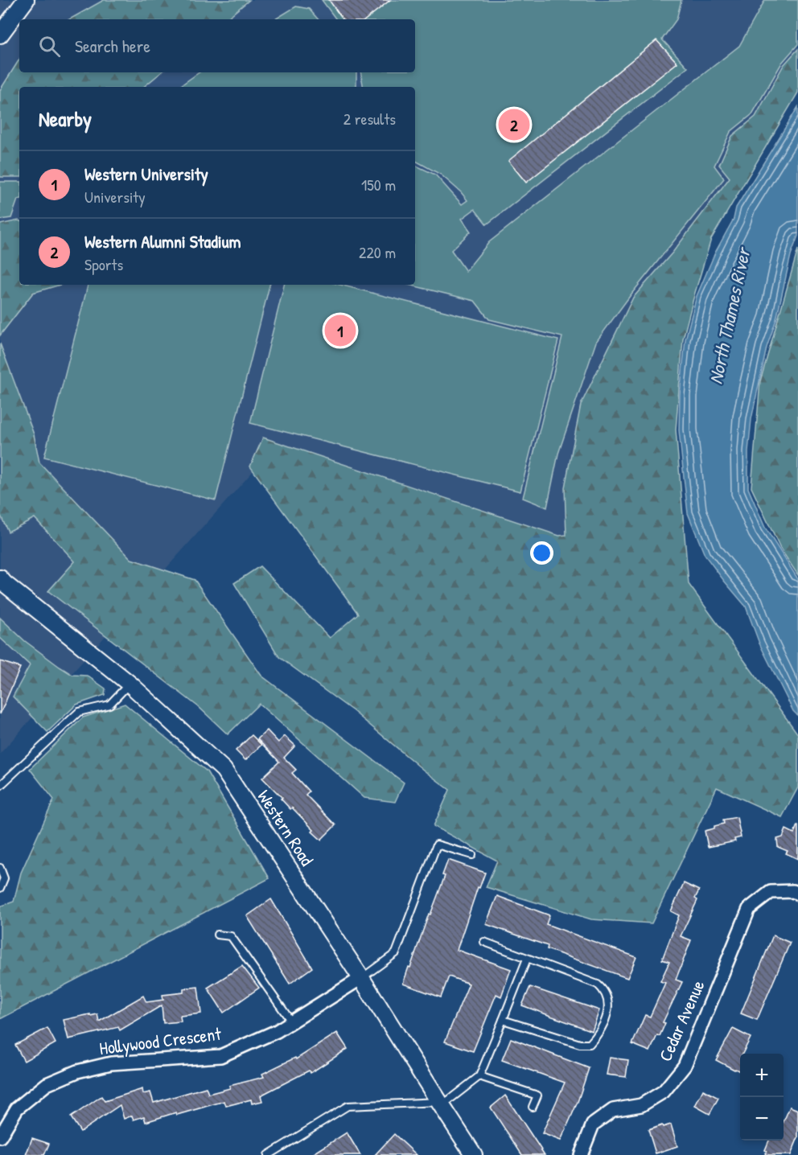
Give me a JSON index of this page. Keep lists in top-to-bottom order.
{
  "streets": {
    "main road": ["Western Road"],
    "street": ["Cedar Avenue", "Hollywood Crescent"]
  },
  "crossings": [
    ["Western Road", "Hollywood Crescent"]
  ],
  "water": ["North Thames River"],
  "page": {
    "search": "Search here",
    "heading": ["Nearby", "2 results"],
    "pins": ["2", "1"],
    "list": [
      {
        "mark": "1",
        "name": "Western University",
        "note": "University",
        "value": "150 m"
      },
      {
        "mark": "2",
        "name": "Western Alumni Stadium",
        "note": "Sports",
        "value": "220 m"
      }
    ],
    "map_buttons": ["+", "−"]
  }
}
